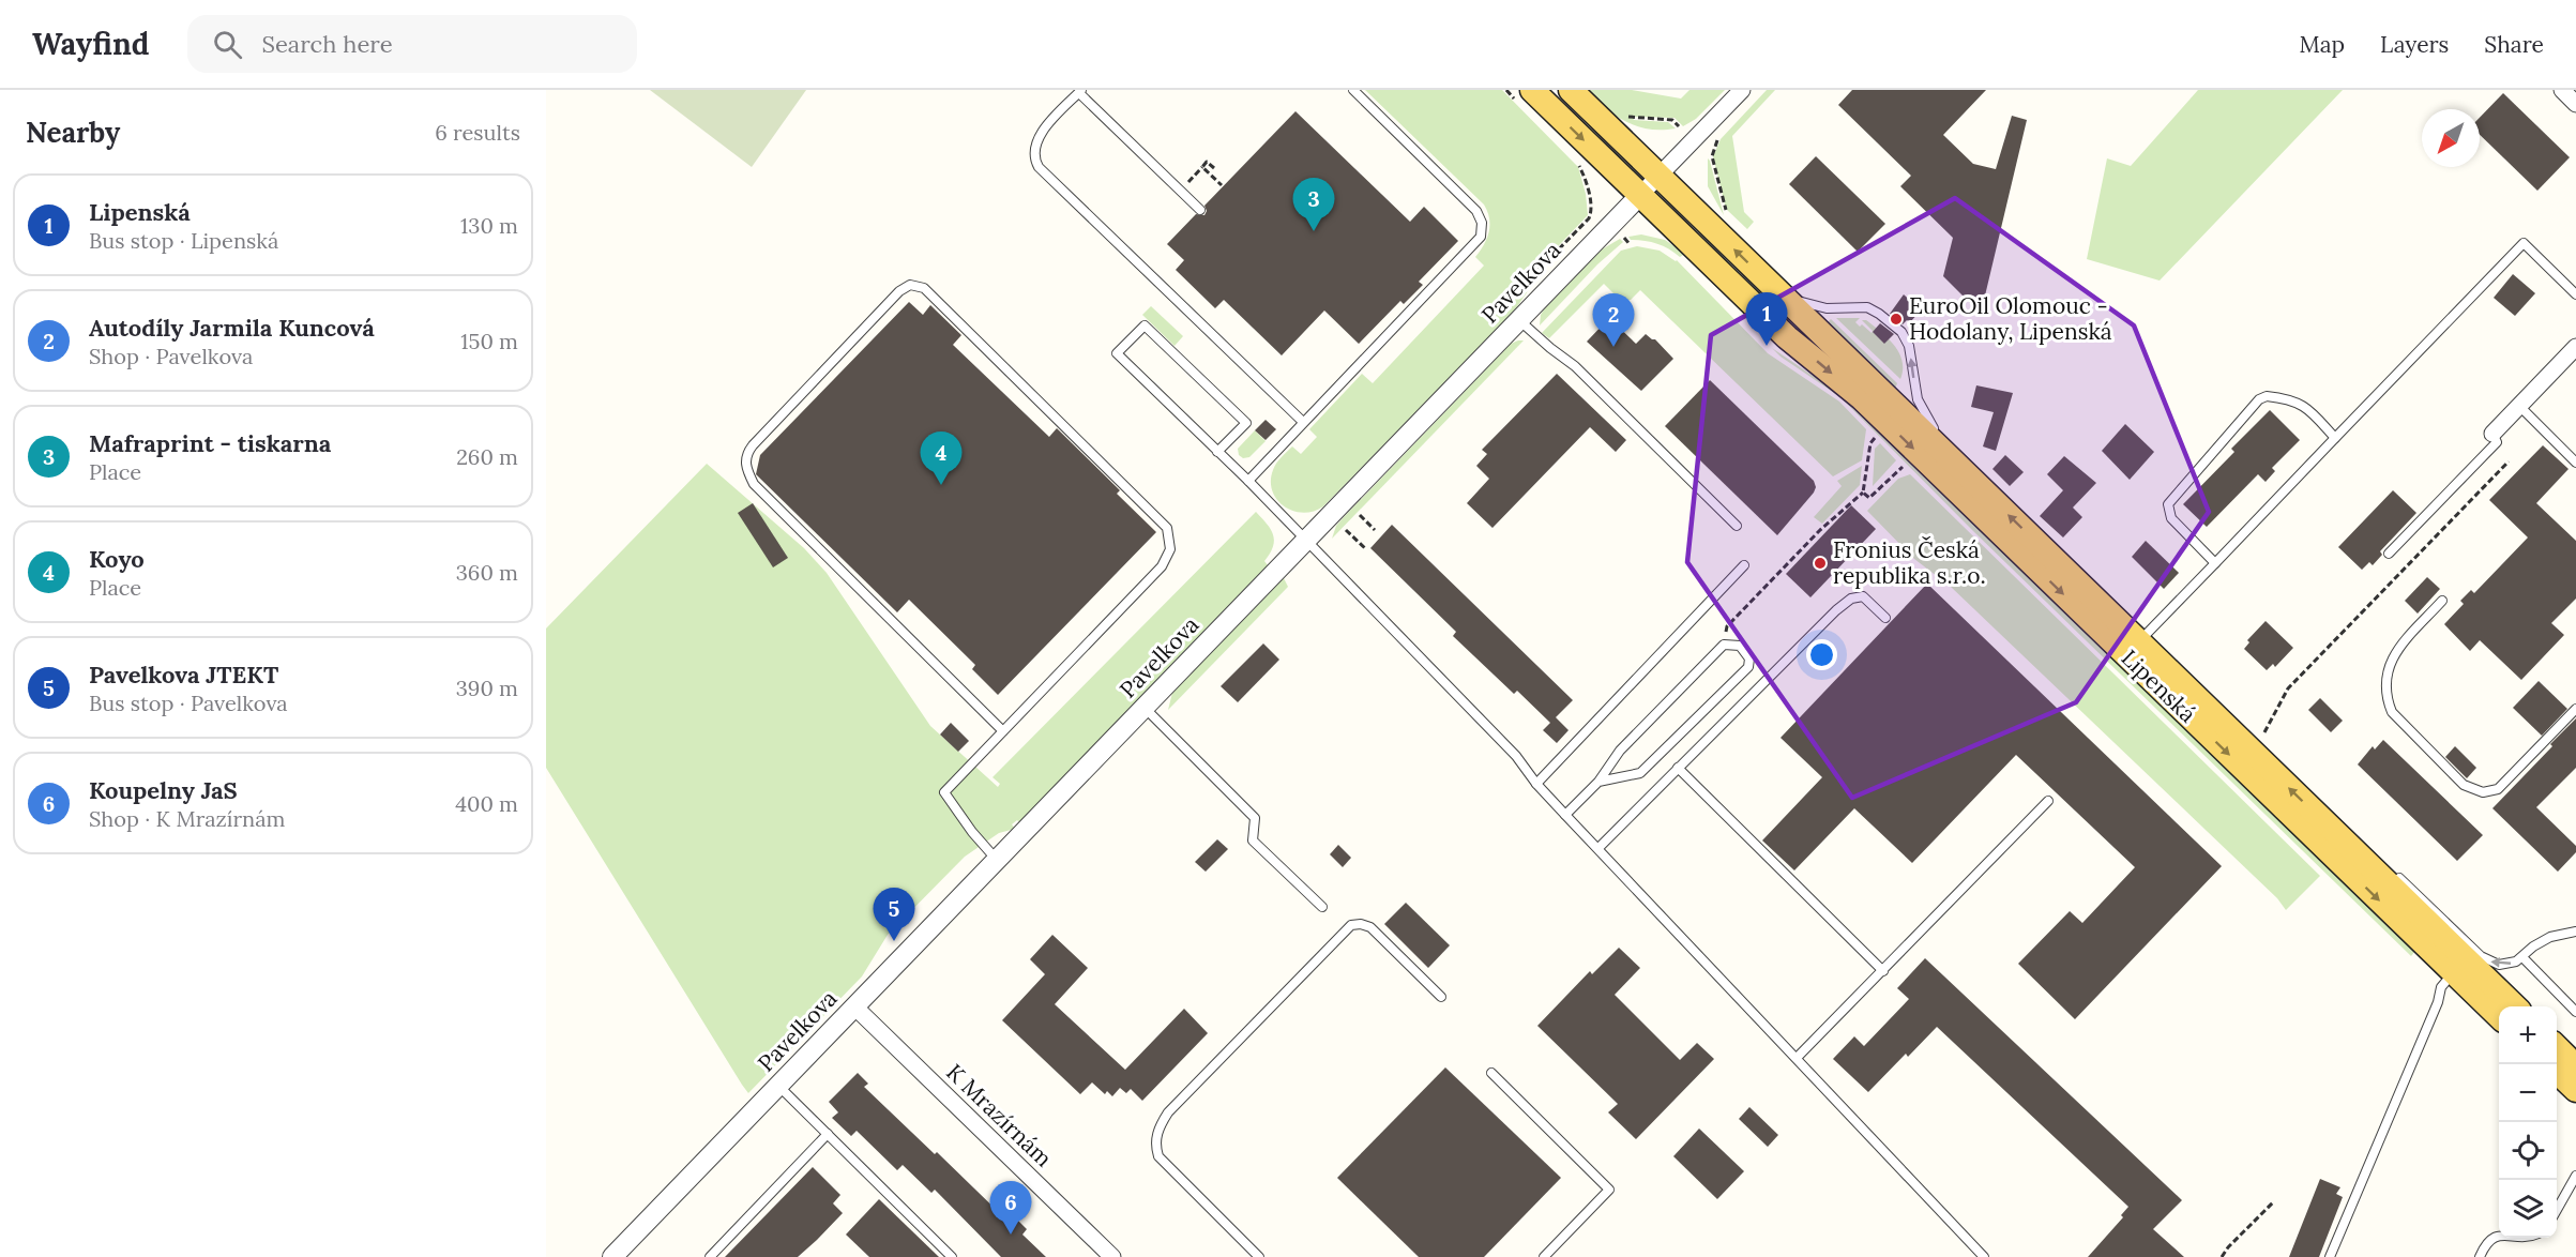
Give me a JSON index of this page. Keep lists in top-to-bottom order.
{
  "streets": {
    "main road": ["Lipenská"],
    "street": ["Pavelkova", "K Mrazírnám"]
  },
  "crossings": [
    ["Pavelkova", "Lipenská"],
    ["Pavelkova", "K Mrazírnám"]
  ],
  "places": ["EuroOil Olomouc - Hodolany, Lipenská", "Fronius Česká republika s.r.o."],
  "north": "bottom left",
  "page": {
    "header": "Wayfind",
    "search": "Search here",
    "nav": ["Map", "Layers", "Share"],
    "heading": ["Nearby", "6 results"],
    "list": [
      {
        "mark": "1",
        "name": "Lipenská",
        "note": "Bus stop · Lipenská",
        "value": "130 m"
      },
      {
        "mark": "2",
        "name": "Autodíly Jarmila Kuncová",
        "note": "Shop · Pavelkova",
        "value": "150 m"
      },
      {
        "mark": "3",
        "name": "Mafraprint - tiskarna",
        "note": "Place",
        "value": "260 m"
      },
      {
        "mark": "4",
        "name": "Koyo",
        "note": "Place",
        "value": "360 m"
      },
      {
        "mark": "5",
        "name": "Pavelkova JTEKT",
        "note": "Bus stop · Pavelkova",
        "value": "390 m"
      },
      {
        "mark": "6",
        "name": "Koupelny JaS",
        "note": "Shop · K Mrazírnám",
        "value": "400 m"
      }
    ],
    "pins": [
      "3",
      "1",
      "2",
      "4",
      "5",
      "6"
    ],
    "map_buttons": ["+", "−"]
  }
}
